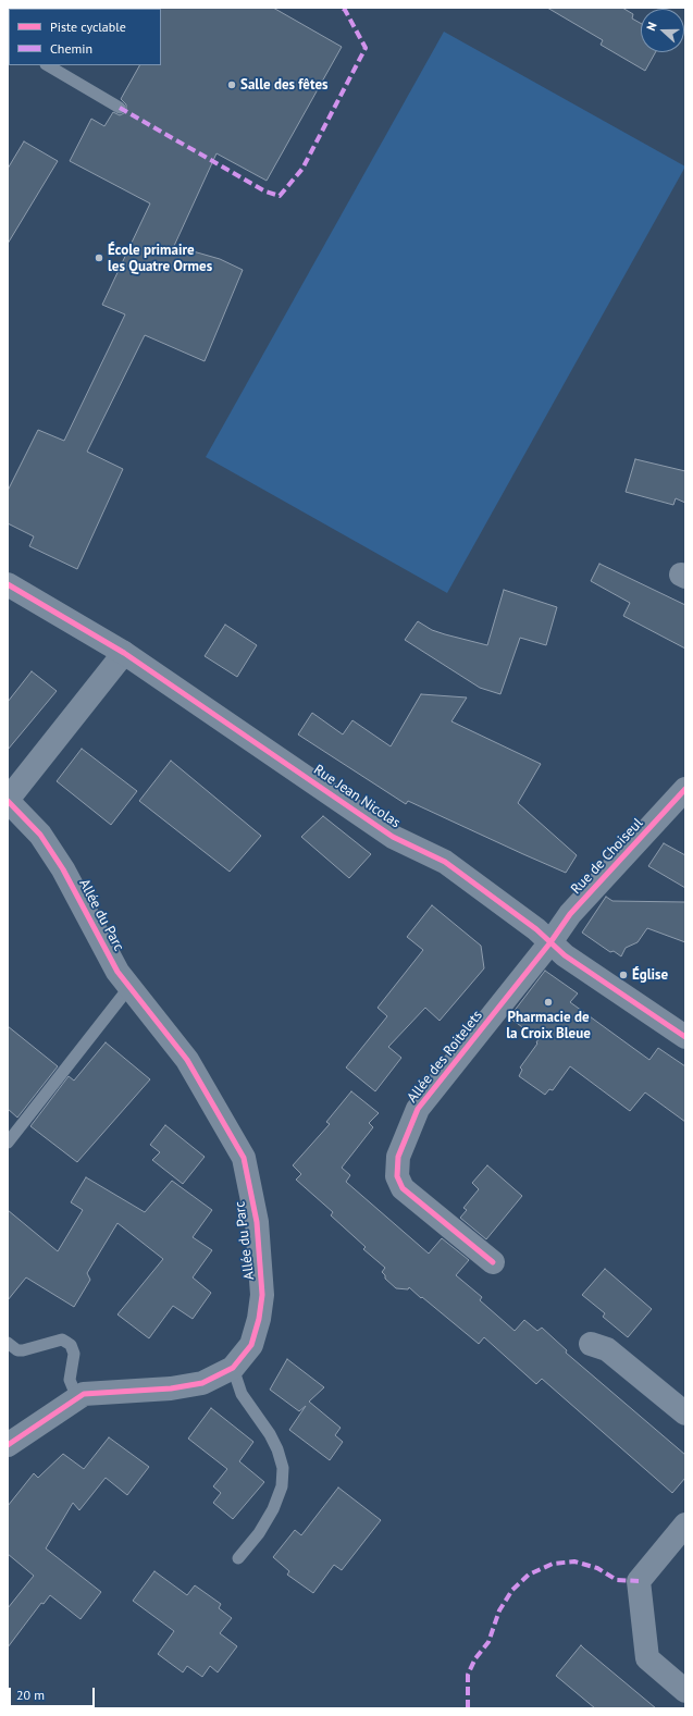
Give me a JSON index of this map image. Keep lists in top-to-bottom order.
{
  "streets": {
    "street": [
      "Rue Jean Nicolas",
      "Rue de Choiseul",
      "Allée du Parc",
      "Allée des Roitelets"
    ]
  },
  "crossings": [
    ["Rue Jean Nicolas", "Rue de Choiseul"],
    ["Rue Jean Nicolas", "Allée du Parc"],
    ["Rue Jean Nicolas", "Allée des Roitelets"],
    ["Rue de Choiseul", "Allée des Roitelets"]
  ],
  "places": [
    "Salle des fêtes",
    "École primaire les Quatre Ormes",
    "Église",
    "Pharmacie de la Croix Bleue"
  ],
  "legend": ["Piste cyclable", "Chemin"],
  "scale_bar": "20 m",
  "north": "left"
}
